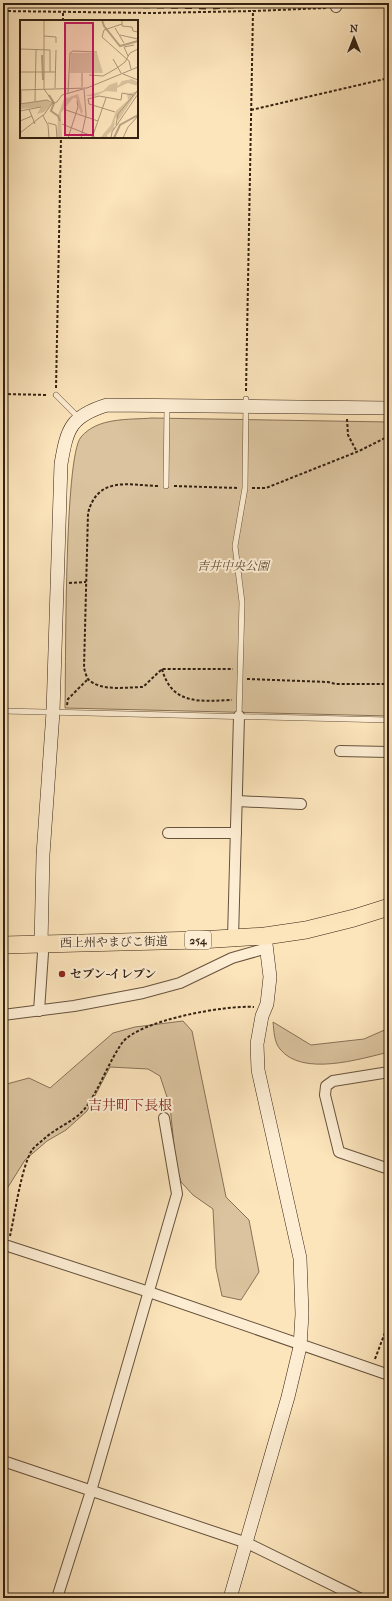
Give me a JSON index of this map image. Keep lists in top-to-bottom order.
{
  "streets": {
    "highway": ["254", "西上州やまびこ街道"]
  },
  "districts": ["吉井町下長根"],
  "parks": ["吉井中央公園"],
  "places": ["セブン-イレブン"],
  "north": "top"
}
